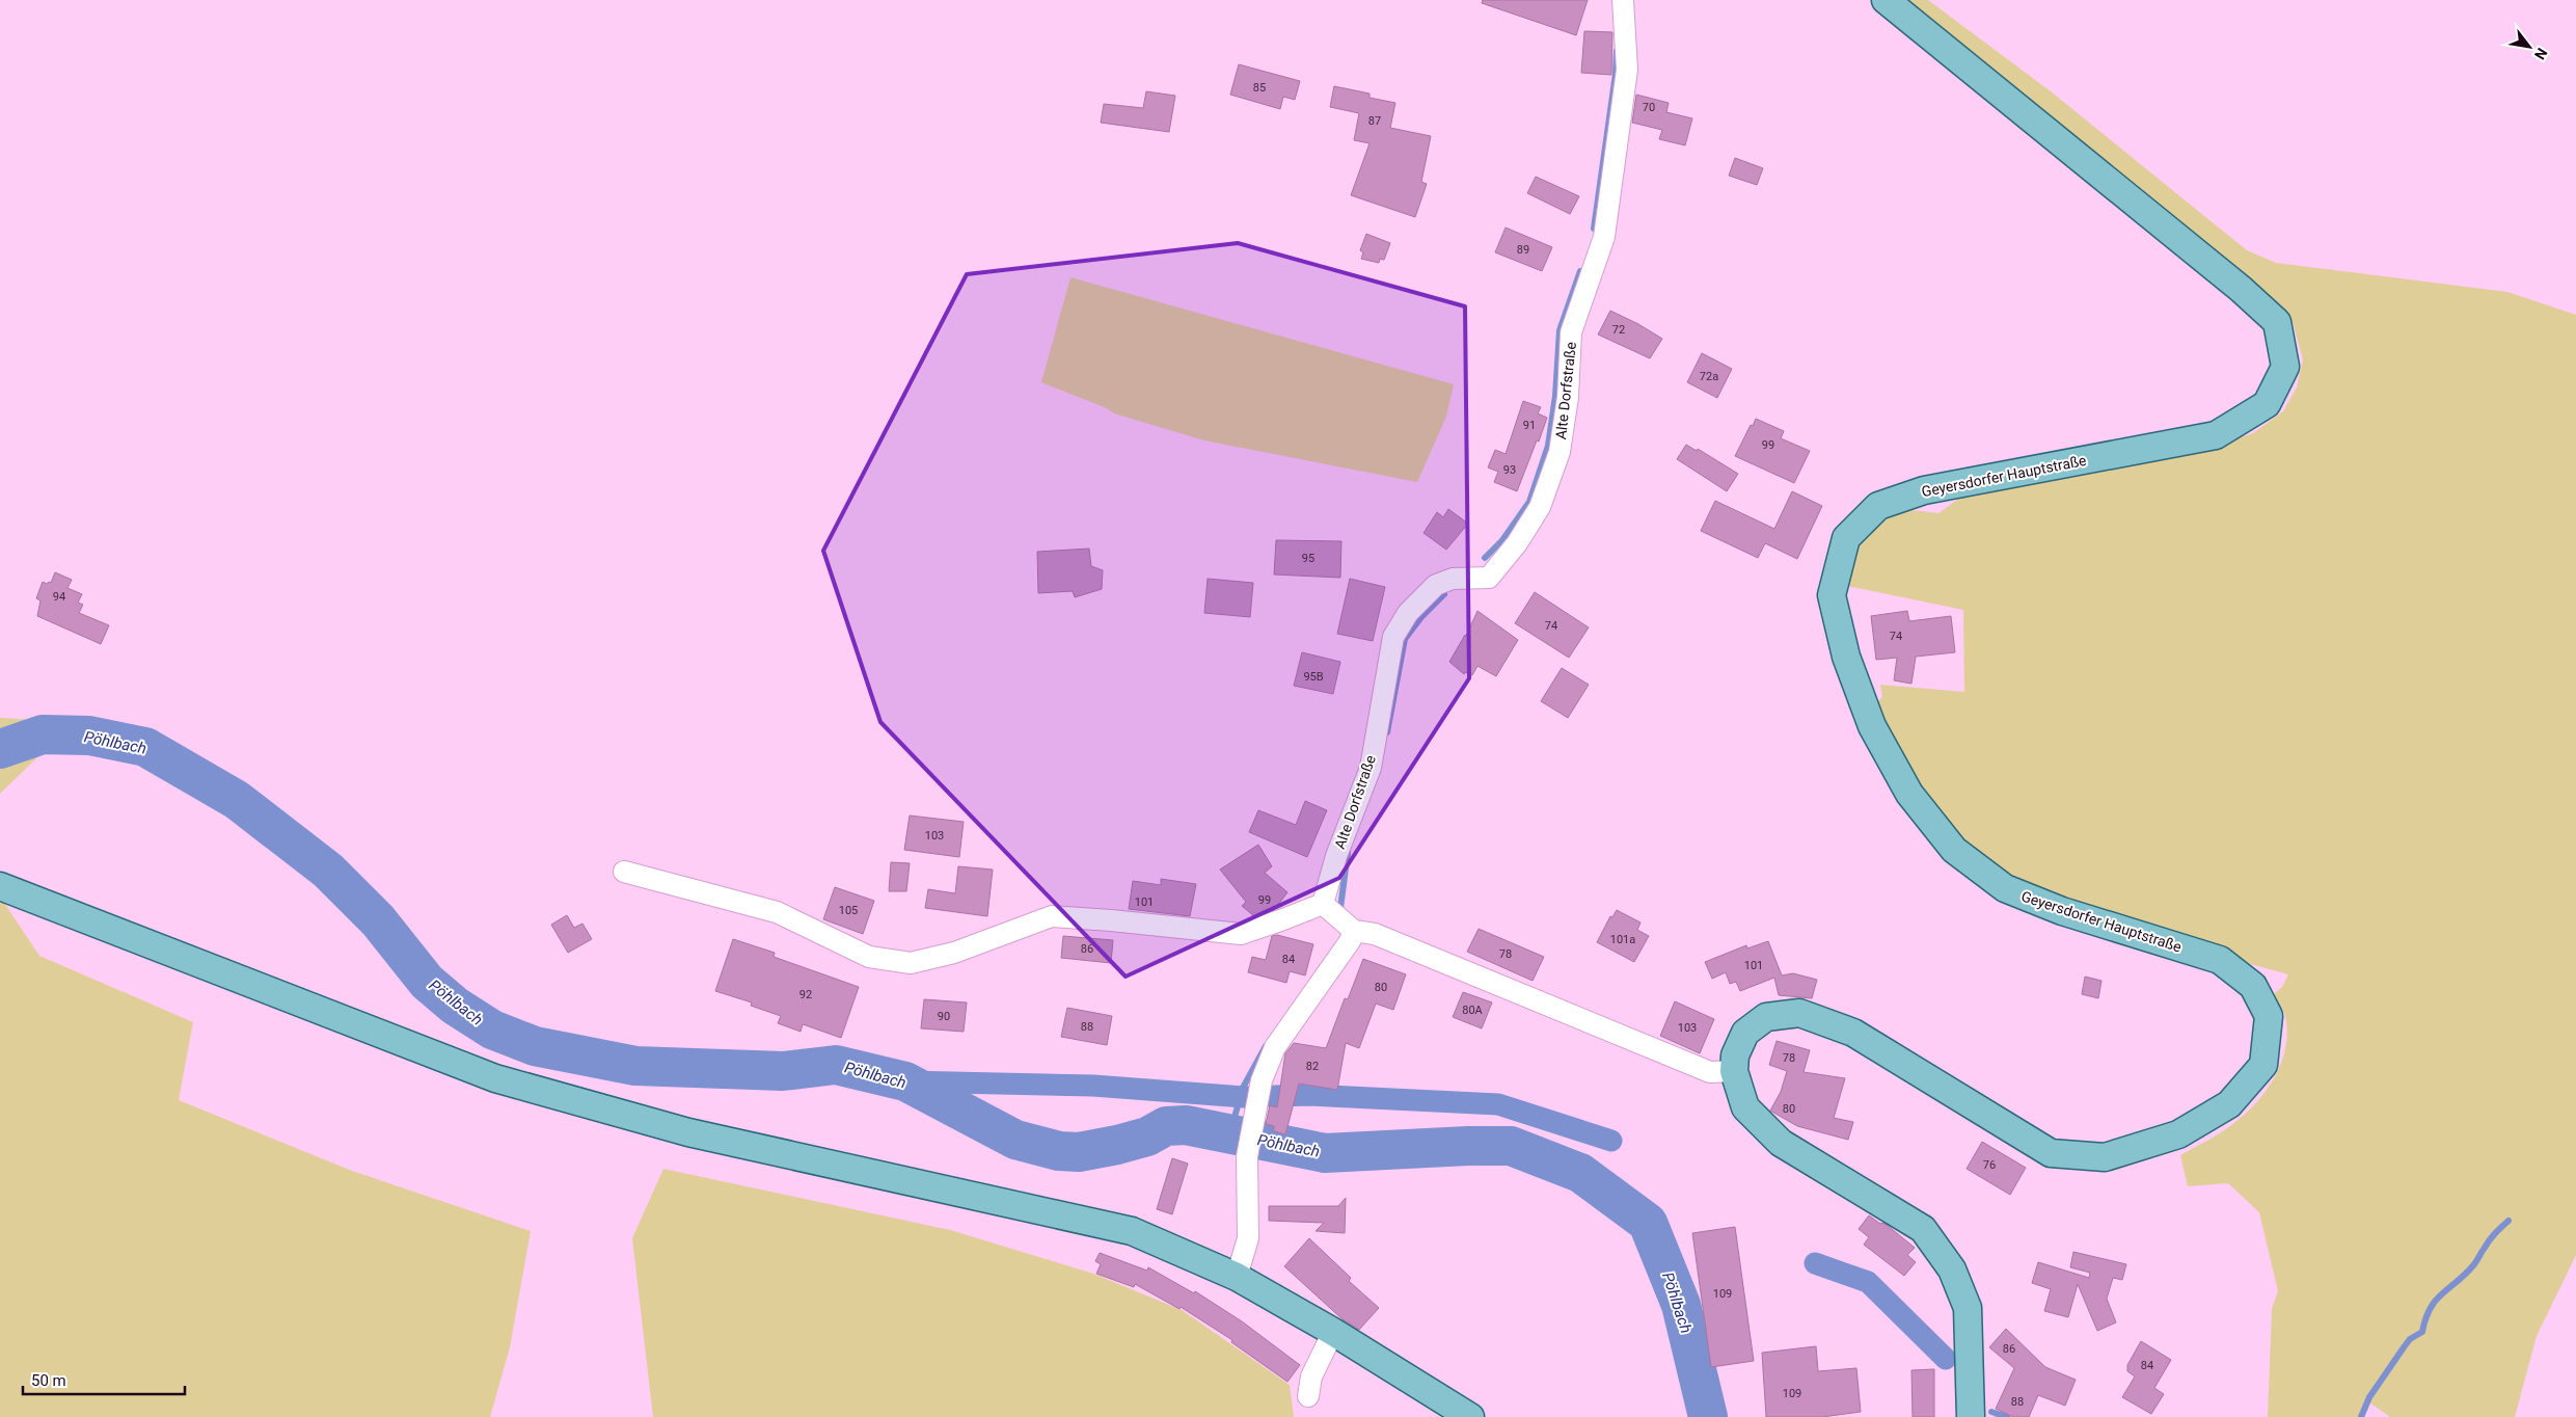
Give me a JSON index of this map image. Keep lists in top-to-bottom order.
{
  "streets": {
    "main road": ["Geyersdorfer Hauptstraße"],
    "street": ["Alte Dorfstraße"]
  },
  "water": ["Pöhlbach"],
  "house_numbers": [
    "85",
    "70",
    "87",
    "89",
    "72",
    "72a",
    "91",
    "99",
    "93",
    "95",
    "94",
    "74",
    "74",
    "95B",
    "103",
    "99",
    "101",
    "105",
    "101a",
    "86",
    "78",
    "84",
    "101",
    "80",
    "92",
    "80A",
    "90",
    "88",
    "103",
    "78",
    "82",
    "80",
    "76",
    "109",
    "86",
    "84",
    "109",
    "88"
  ],
  "scale_bar": "50 m",
  "north": "bottom right"
}
